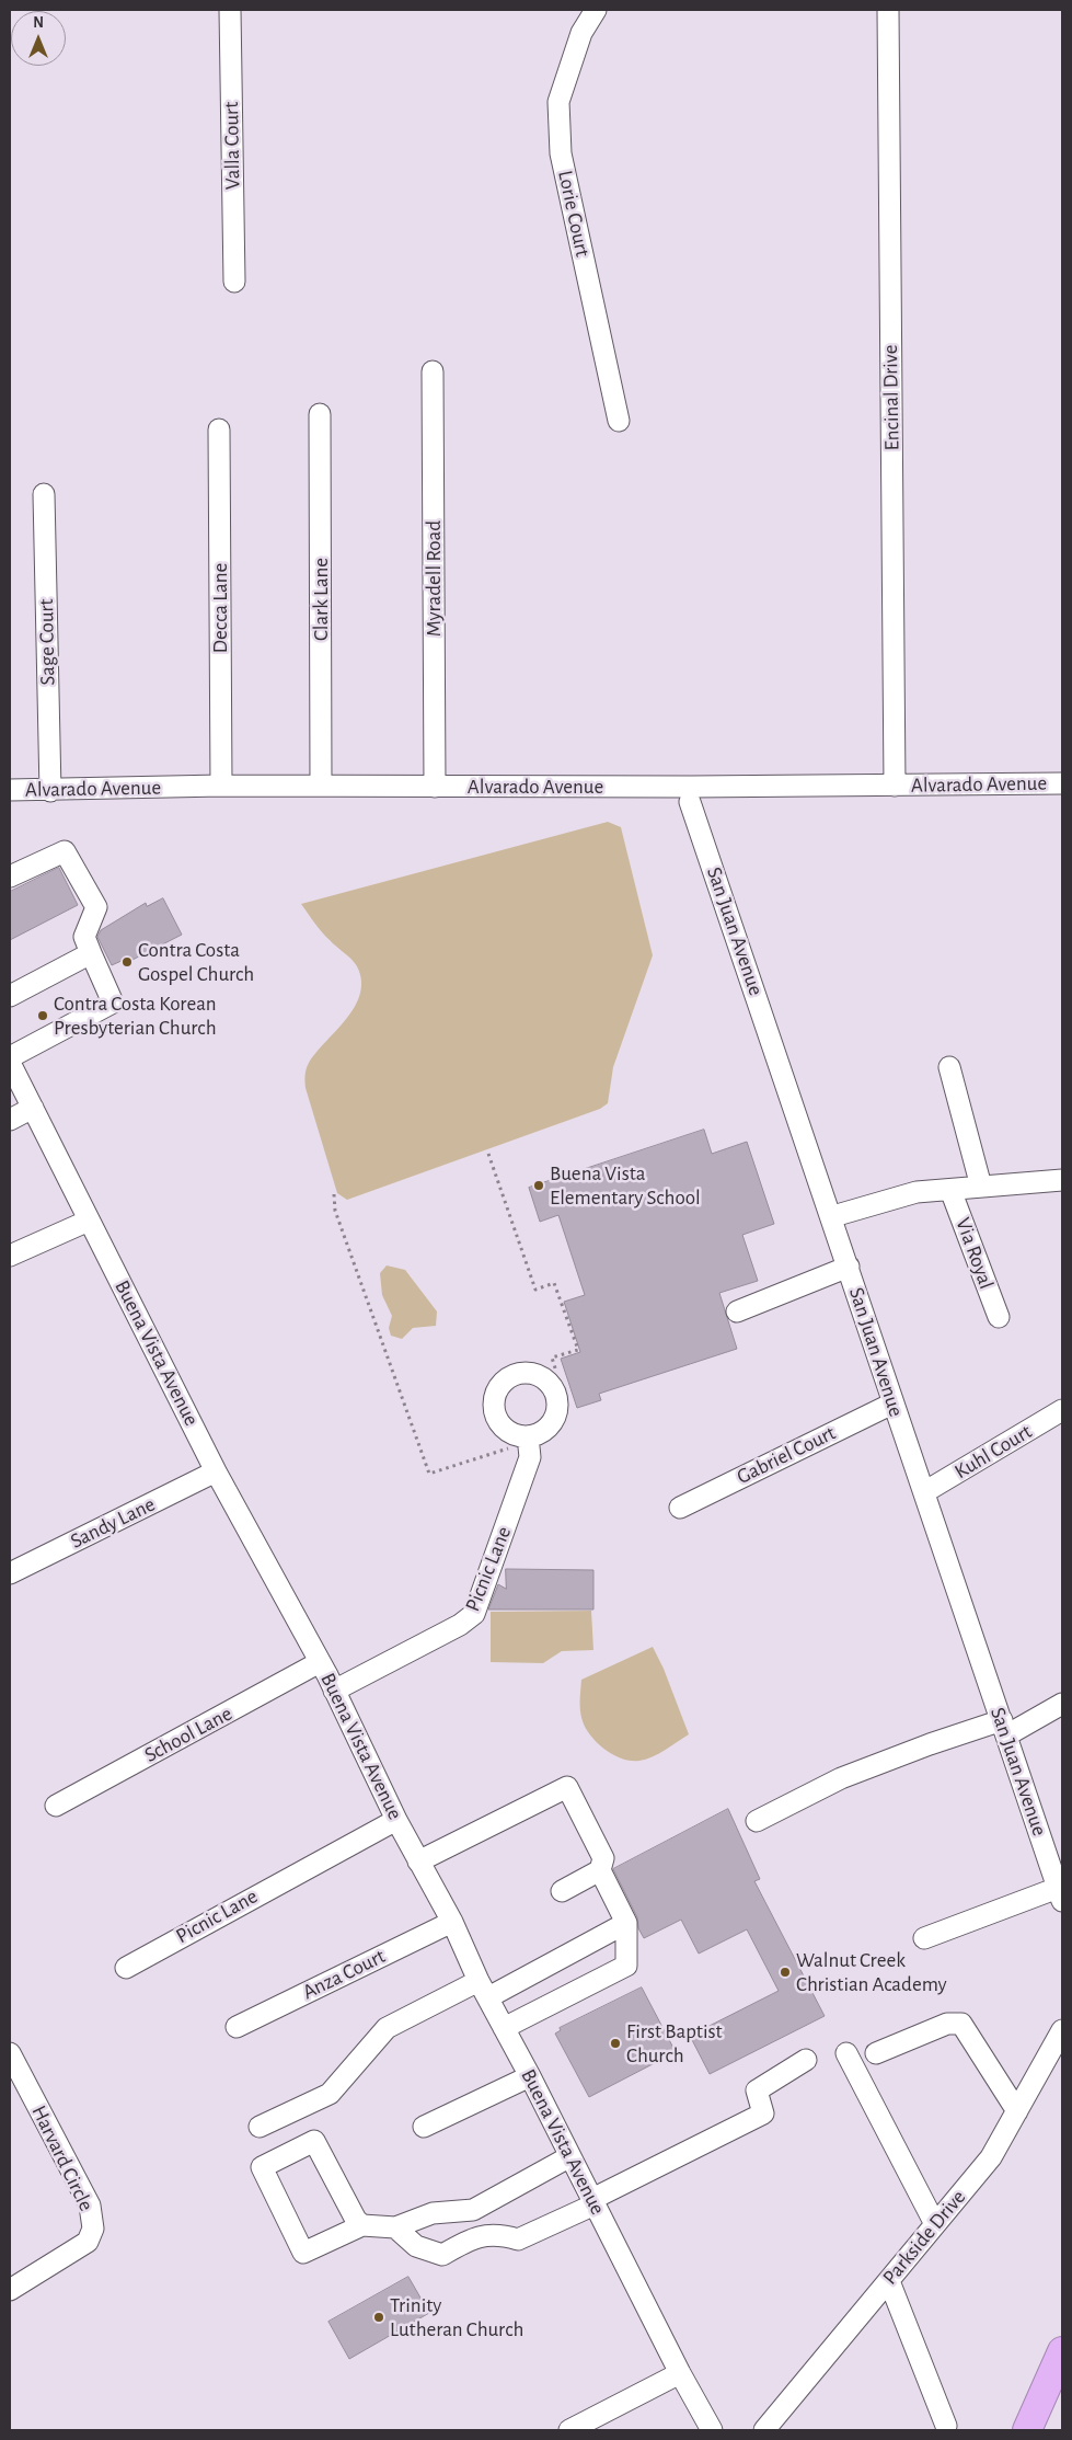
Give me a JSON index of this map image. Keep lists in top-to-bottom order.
{
  "streets": {
    "street": [
      "Valla Court",
      "Lorie Court",
      "Encinal Drive",
      "Myradell Road",
      "Clark Lane",
      "Decca Lane",
      "Sage Court",
      "Alvarado Avenue",
      "San Juan Avenue",
      "Via Royal",
      "Buena Vista Avenue",
      "Kuhl Court",
      "Gabriel Court",
      "Sandy Lane",
      "Picnic Lane",
      "School Lane",
      "Anza Court",
      "Harvard Circle",
      "Parkside Drive"
    ]
  },
  "crossings": [
    ["Encinal Drive", "Alvarado Avenue"],
    ["Myradell Road", "Alvarado Avenue"],
    ["Clark Lane", "Alvarado Avenue"],
    ["Decca Lane", "Alvarado Avenue"],
    ["Sage Court", "Alvarado Avenue"],
    ["San Juan Avenue", "Via Royal"],
    ["San Juan Avenue", "Kuhl Court"],
    ["San Juan Avenue", "Gabriel Court"],
    ["Buena Vista Avenue", "Sandy Lane"],
    ["Buena Vista Avenue", "Picnic Lane"],
    ["Buena Vista Avenue", "School Lane"],
    ["Buena Vista Avenue", "Anza Court"]
  ],
  "places": [
    "Contra Costa Gospel Church",
    "Contra Costa Korean Presbyterian Church",
    "Buena Vista Elementary School",
    "Walnut Creek Christian Academy",
    "First Baptist Church",
    "Trinity Lutheran Church"
  ],
  "north": "top"
}
